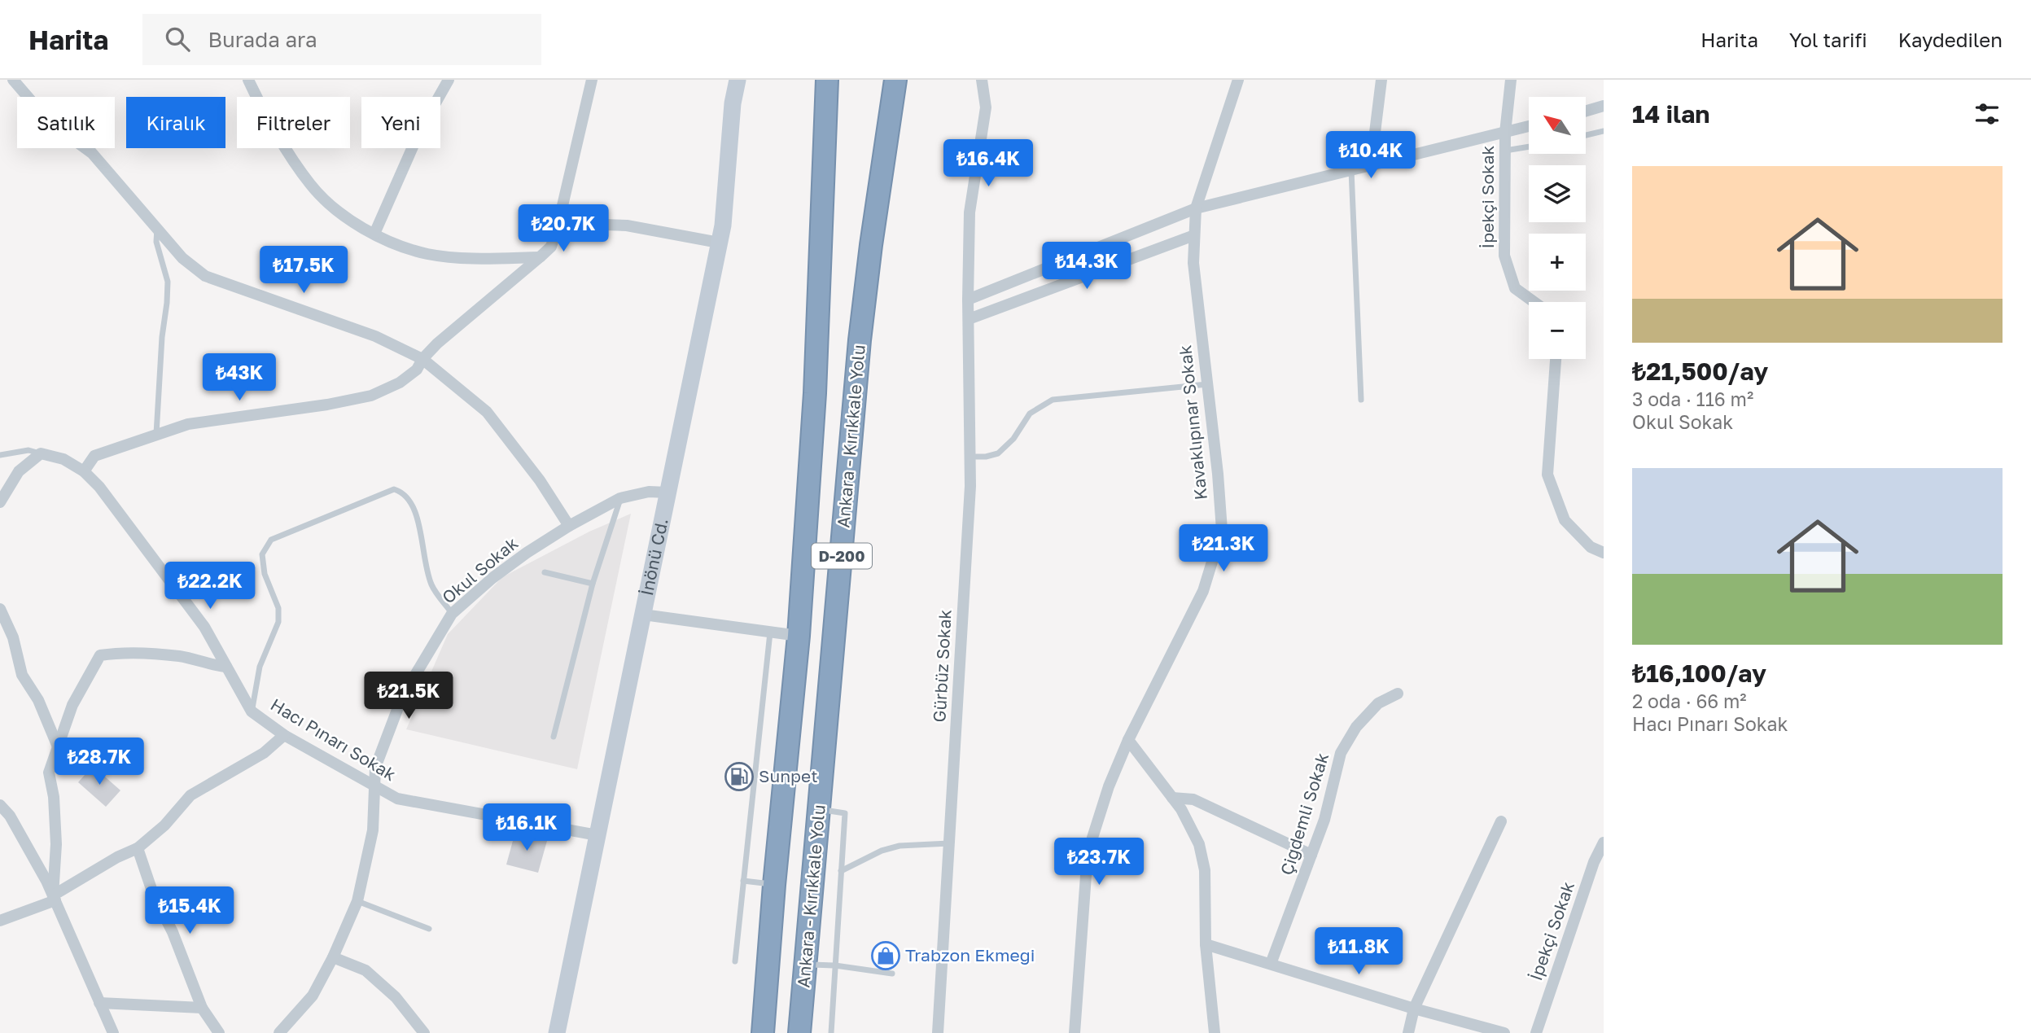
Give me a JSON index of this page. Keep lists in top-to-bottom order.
{
  "streets": {
    "highway": ["Ankara - Kırıkkale Yolu", "D-200"],
    "street": [
      "İpekçi Sokak",
      "Kavaklıpınar Sokak",
      "İnönü Cd.",
      "Okul Sokak",
      "Gürbüz Sokak",
      "Hacı Pınarı Sokak",
      "Çiğdemli Sokak"
    ]
  },
  "crossings": [
    ["İnönü Cd.", "Okul Sokak"],
    ["İnönü Cd.", "Hacı Pınarı Sokak"],
    ["Okul Sokak", "Hacı Pınarı Sokak"]
  ],
  "places": {
    "fuel station": ["Sunpet"],
    "shop": ["Trabzon Ekmeği"]
  },
  "north": "top left",
  "page": {
    "header": "Harita",
    "search": "Burada ara",
    "nav": ["Harita", "Yol tarifi", "Kaydedilen"],
    "heading": "14 ilan",
    "map_buttons": ["+", "−"],
    "chip": [
      "Satılık",
      "Kiralık",
      "Filtreler",
      "Yeni"
    ],
    "price": [
      "₺10.4K",
      "₺16.4K",
      "₺20.7K",
      "₺14.3K",
      "₺17.5K",
      "₺43K",
      "₺21.3K",
      "₺22.2K",
      "₺21.5K",
      "₺28.7K",
      "₺16.1K",
      "₺23.7K",
      "₺15.4K",
      "₺11.8K"
    ],
    "list": [
      {
        "name": "₺21,500/ay",
        "note": "3 oda · 116 m² · Okul Sokak"
      },
      {
        "name": "₺16,100/ay",
        "note": "2 oda · 66 m² · Hacı Pınarı Sokak"
      }
    ]
  }
}
